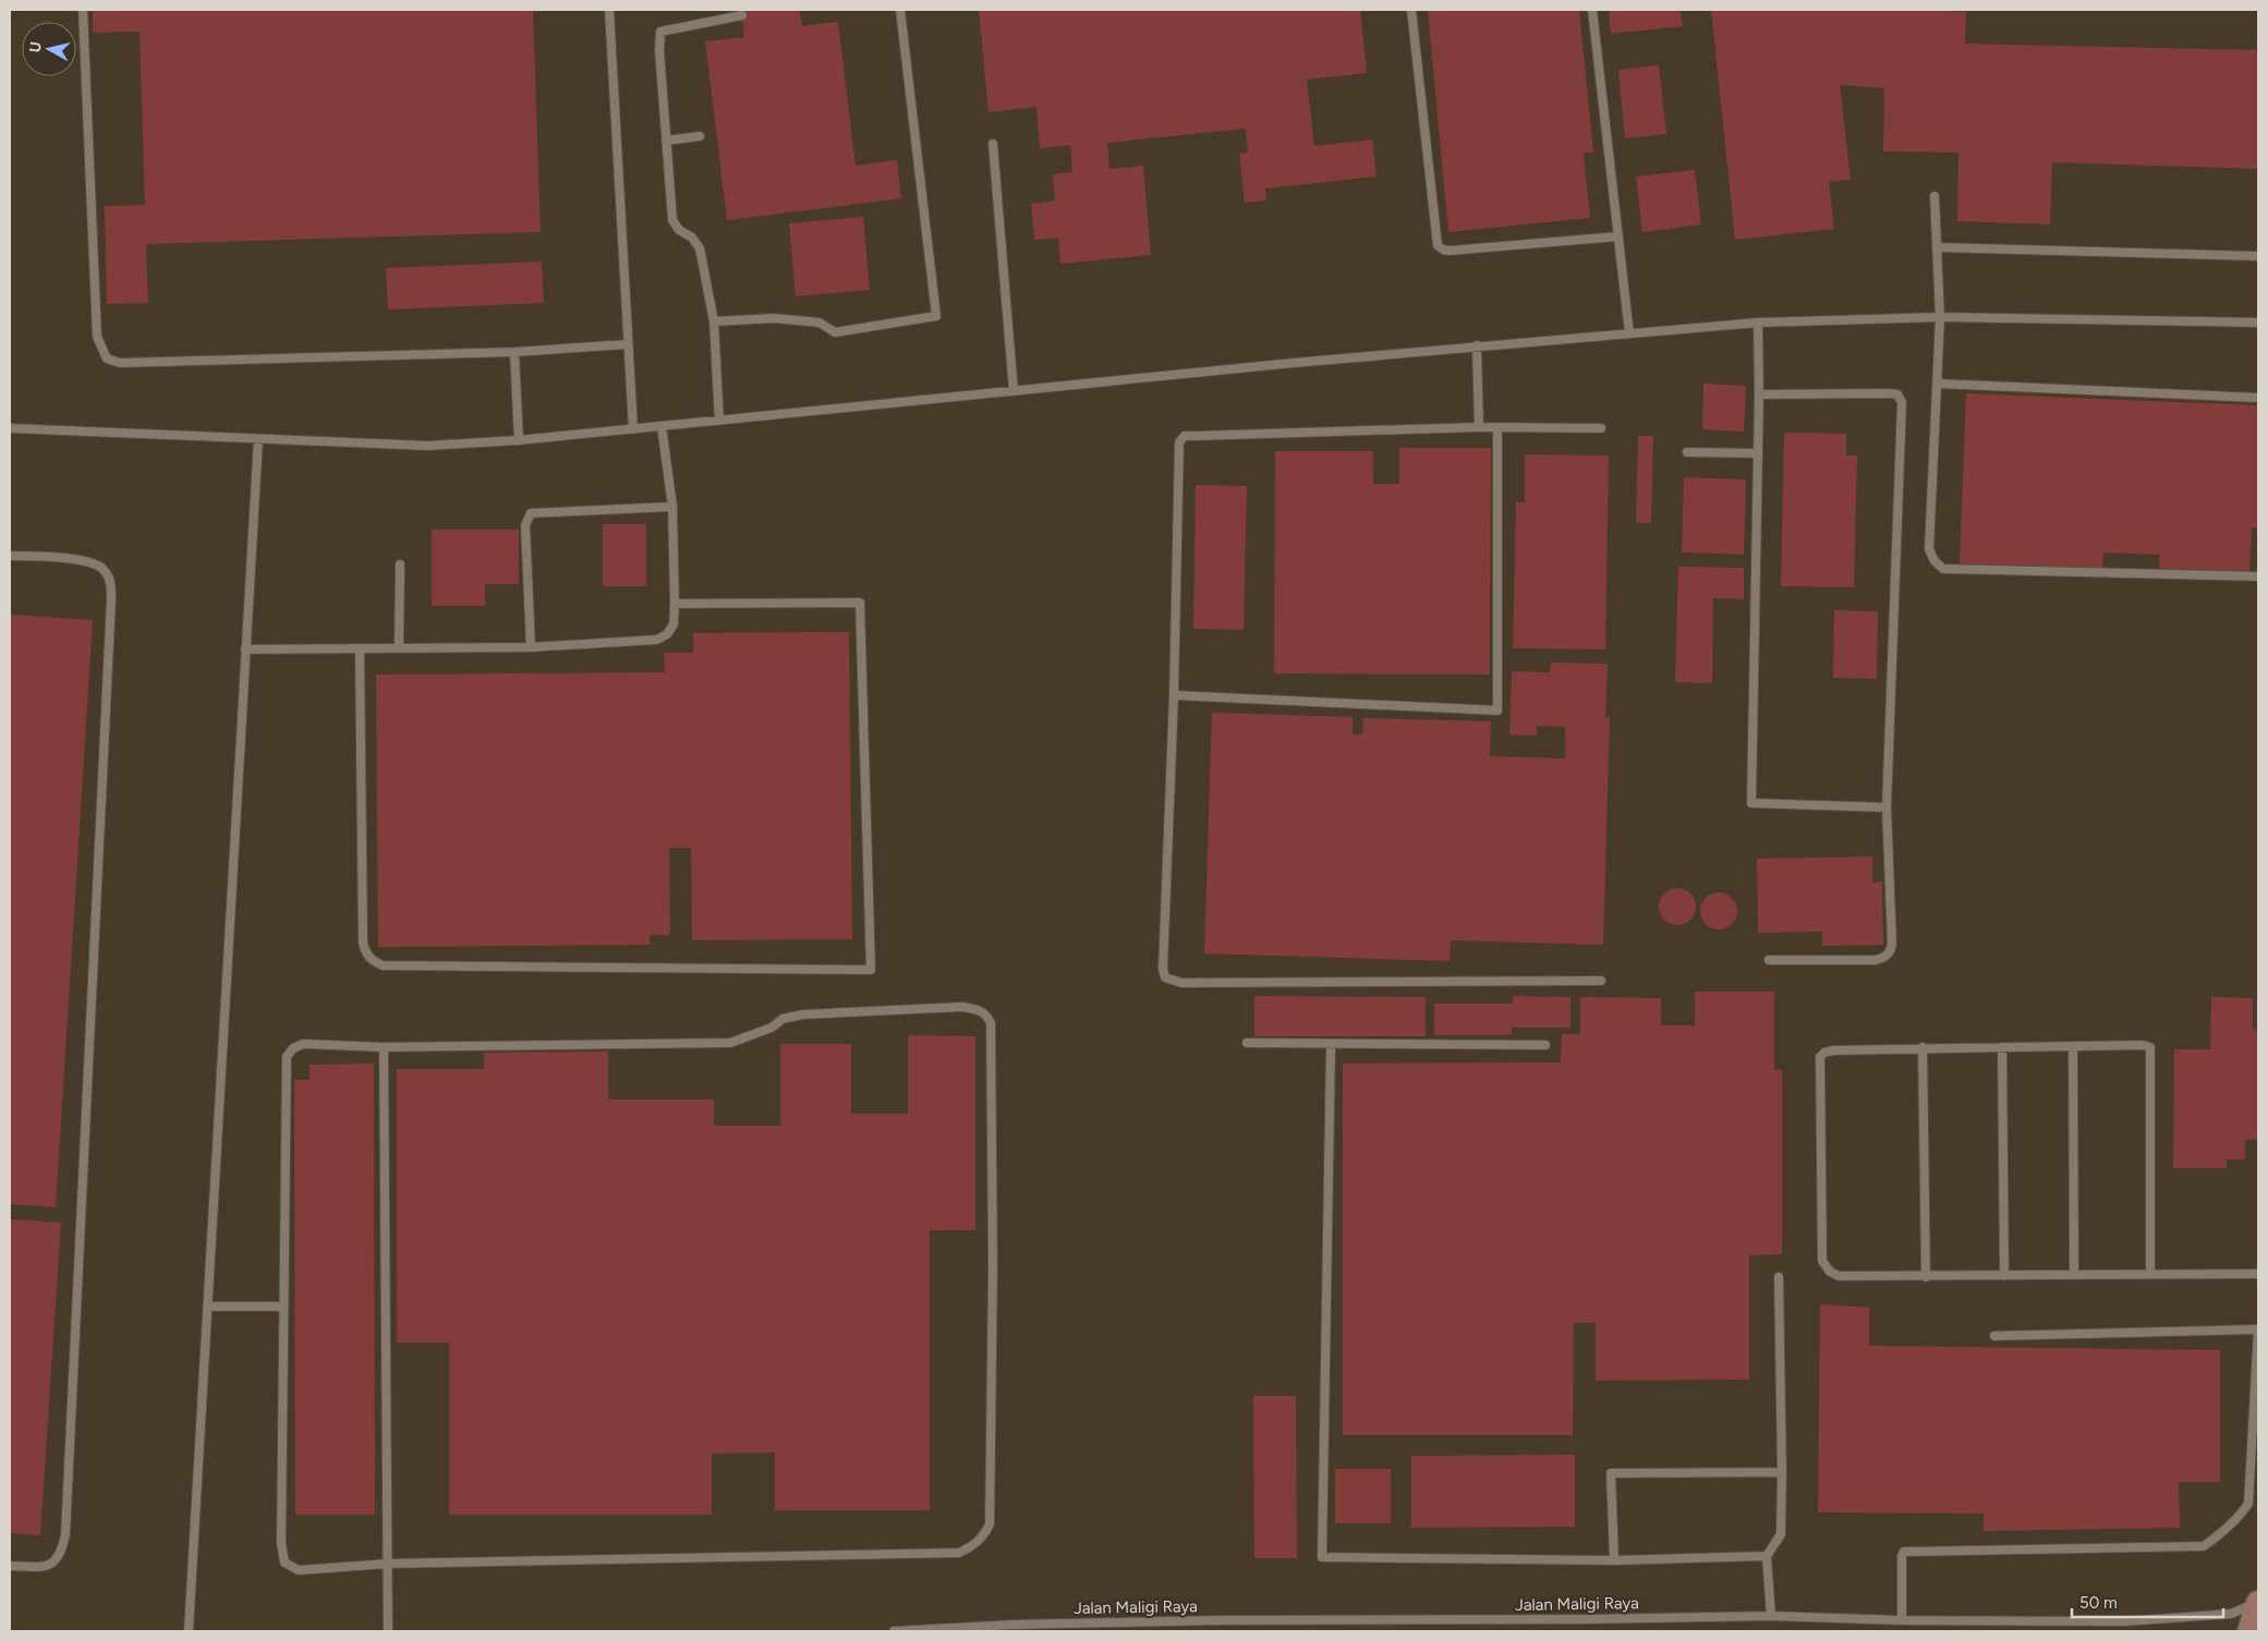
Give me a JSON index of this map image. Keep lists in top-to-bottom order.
{
  "streets": {
    "lane": ["Jalan Maligi Raya"]
  },
  "scale_bar": "50 m",
  "north": "left"
}
